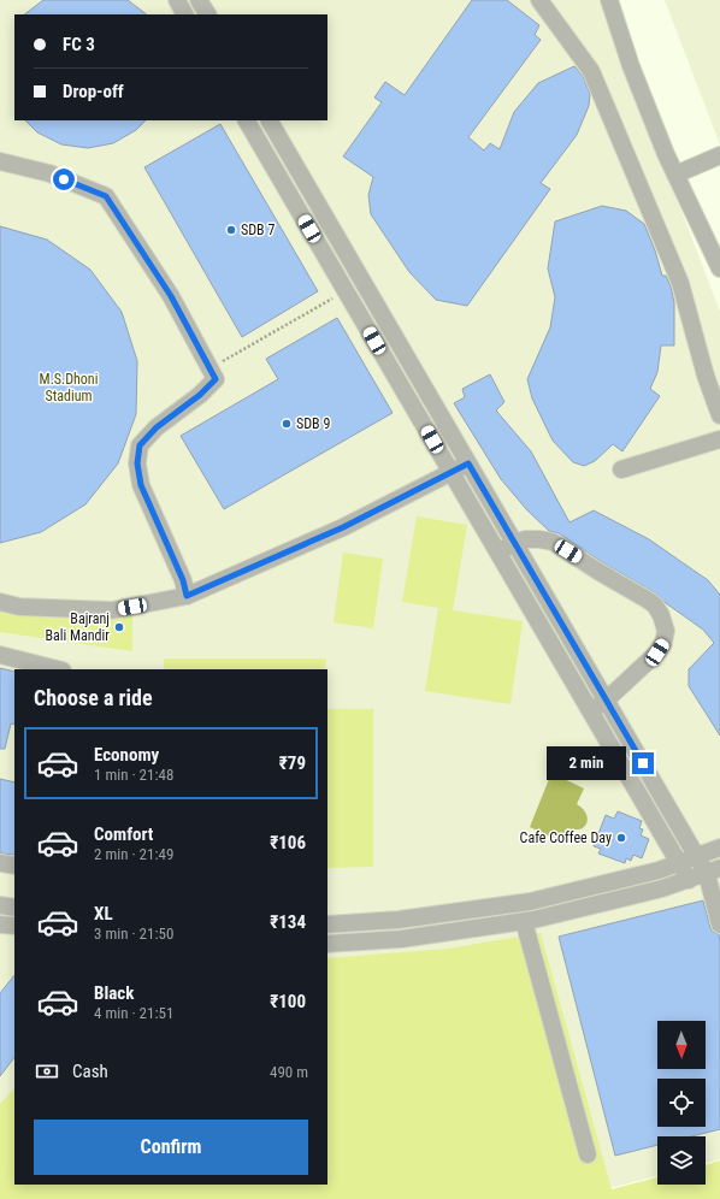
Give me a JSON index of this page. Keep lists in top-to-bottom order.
{
  "parks": ["M.S.Dhoni Stadium"],
  "places": [
    "SDB 7",
    "SDB 9",
    "Bajranj Bali Mandir",
    "Cafe Coffee Day"
  ],
  "north": "bottom",
  "page": {
    "banner": ["FC 3", "Drop-off"],
    "heading": "Choose a ride",
    "list": [
      {
        "name": "Economy",
        "note": "1 min · 21:48",
        "value": "₹79"
      },
      {
        "name": "Comfort",
        "note": "2 min · 21:49",
        "value": "₹106"
      },
      {
        "name": "XL",
        "note": "3 min · 21:50",
        "value": "₹134"
      },
      {
        "name": "Black",
        "note": "4 min · 21:51",
        "value": "₹100"
      }
    ],
    "bubble": "2 min",
    "pay": ["Cash", "490 m"],
    "buttons": "Confirm"
  }
}
